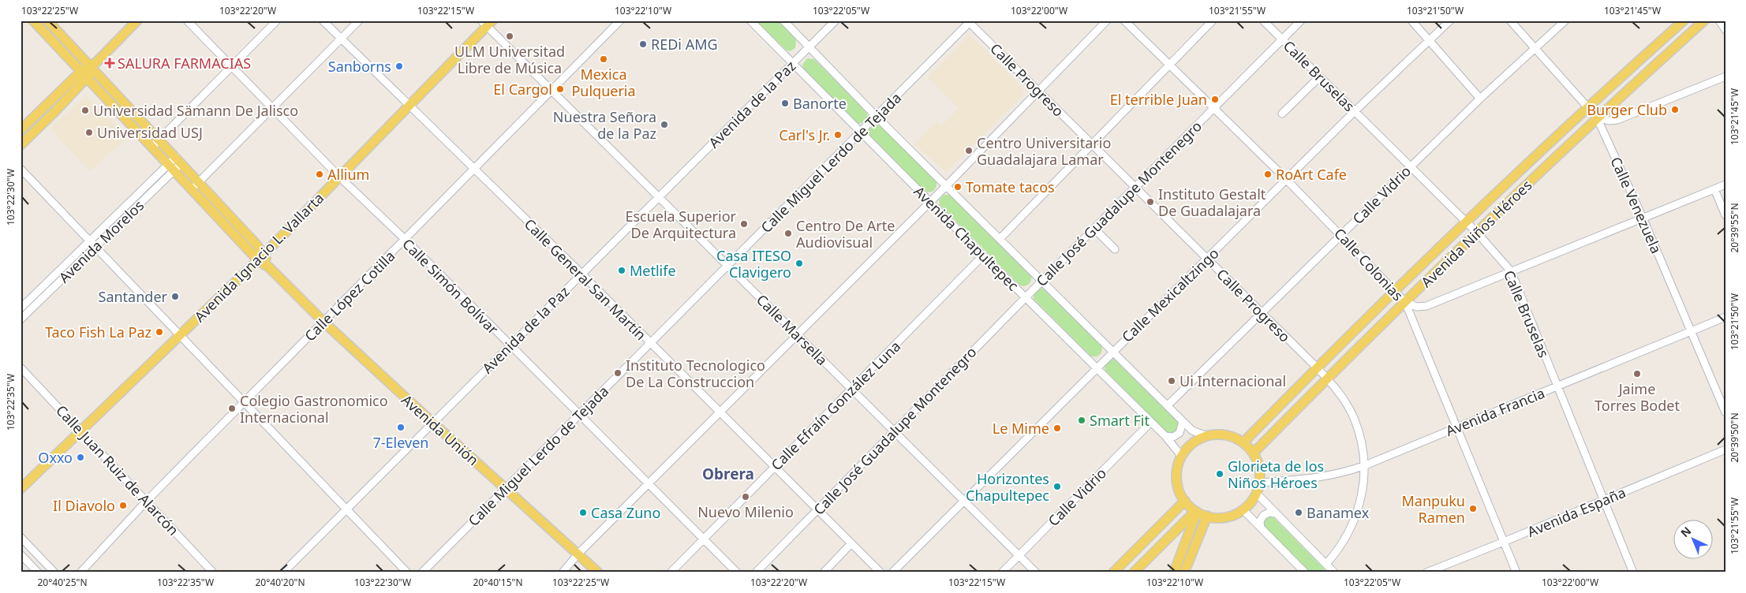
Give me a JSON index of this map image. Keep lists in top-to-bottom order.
{
  "streets": {
    "main road": ["Avenida Niños Héroes", "Avenida Ignacio L. Vallarta", "Avenida Unión"],
    "street": [
      "Calle Bruselas",
      "Calle Progreso",
      "Avenida de la Paz",
      "Calle Miguel Lerdo de Tejada",
      "Calle Vidrio",
      "Calle José Guadalupe Montenegro",
      "Calle Venezuela",
      "Avenida Chapultepec",
      "Avenida Morelos",
      "Calle Colonias",
      "Calle General San Martín",
      "Calle Simón Bolívar",
      "Calle Mexicaltzingo",
      "Calle López Cotilla",
      "Calle Marsella",
      "Calle Efraín González Luna",
      "Avenida Francia",
      "Calle Juan Ruiz de Alarcón",
      "Avenida España"
    ]
  },
  "crossings": [
    ["Calle Bruselas", "Calle Vidrio"],
    ["Calle Bruselas", "Calle José Guadalupe Montenegro"],
    ["Calle Bruselas", "Avenida Niños Héroes"],
    ["Calle Bruselas", "Calle Mexicaltzingo"],
    ["Calle Bruselas", "Avenida Francia"],
    ["Calle Bruselas", "Avenida España"],
    ["Calle Progreso", "Calle Miguel Lerdo de Tejada"],
    ["Calle Progreso", "Calle Vidrio"],
    ["Calle Progreso", "Calle José Guadalupe Montenegro"],
    ["Calle Progreso", "Avenida Niños Héroes"],
    ["Calle Progreso", "Calle Mexicaltzingo"],
    ["Calle Progreso", "Avenida Francia"],
    ["Avenida de la Paz", "Avenida Chapultepec"],
    ["Avenida de la Paz", "Calle General San Martín"],
    ["Avenida de la Paz", "Calle Simón Bolívar"],
    ["Avenida de la Paz", "Calle Marsella"],
    ["Avenida de la Paz", "Avenida Unión"],
    ["Calle Miguel Lerdo de Tejada", "Avenida Chapultepec"],
    ["Calle Miguel Lerdo de Tejada", "Calle General San Martín"],
    ["Calle Miguel Lerdo de Tejada", "Calle Simón Bolívar"],
    ["Calle Miguel Lerdo de Tejada", "Calle Marsella"],
    ["Calle Miguel Lerdo de Tejada", "Avenida Unión"],
    ["Calle Vidrio", "Calle Venezuela"],
    ["Calle Vidrio", "Avenida Chapultepec"],
    ["Calle Vidrio", "Calle Colonias"],
    ["Calle Vidrio", "Calle Marsella"],
    ["Calle José Guadalupe Montenegro", "Avenida Chapultepec"],
    ["Calle José Guadalupe Montenegro", "Calle Colonias"],
    ["Calle José Guadalupe Montenegro", "Calle General San Martín"],
    ["Calle José Guadalupe Montenegro", "Calle Marsella"],
    ["Calle Venezuela", "Avenida Niños Héroes"],
    ["Calle Venezuela", "Avenida Francia"],
    ["Avenida Niños Héroes", "Avenida Chapultepec"],
    ["Avenida Niños Héroes", "Calle Colonias"],
    ["Avenida Niños Héroes", "Avenida Francia"],
    ["Avenida Chapultepec", "Calle Mexicaltzingo"],
    ["Avenida Chapultepec", "Calle Efraín González Luna"],
    ["Avenida Chapultepec", "Avenida Francia"],
    ["Avenida Ignacio L. Vallarta", "Calle General San Martín"],
    ["Avenida Ignacio L. Vallarta", "Calle Simón Bolívar"],
    ["Avenida Ignacio L. Vallarta", "Calle Marsella"],
    ["Avenida Ignacio L. Vallarta", "Avenida Unión"],
    ["Avenida Ignacio L. Vallarta", "Calle Juan Ruiz de Alarcón"],
    ["Calle Colonias", "Calle Mexicaltzingo"],
    ["Calle Colonias", "Avenida Francia"],
    ["Calle Colonias", "Avenida España"],
    ["Calle General San Martín", "Calle López Cotilla"],
    ["Calle General San Martín", "Calle Efraín González Luna"],
    ["Calle Simón Bolívar", "Calle López Cotilla"],
    ["Calle Simón Bolívar", "Calle Efraín González Luna"],
    ["Calle Mexicaltzingo", "Calle Marsella"],
    ["Calle López Cotilla", "Calle Marsella"],
    ["Calle López Cotilla", "Avenida Unión"],
    ["Calle López Cotilla", "Calle Juan Ruiz de Alarcón"],
    ["Calle Marsella", "Calle Efraín González Luna"]
  ],
  "districts": ["Obrera"],
  "places": {
    "other": [
      "ULM Universitad Libre de Música",
      "REDi AMG",
      "Mexica Pulqueria",
      "Sanborns",
      "El Cargol",
      "El terrible Juan",
      "Banorte",
      "Burger Club",
      "Universidad Sämann De Jalisco",
      "Nuestra Señora de la Paz",
      "Universidad USJ",
      "Carl's Jr.",
      "Centro Universitario Guadalajara Lamar",
      "Allium",
      "RoArt Cafe",
      "Tomate tacos",
      "Instituto Gestalt De Guadalajara",
      "Escuela Superior De Arquitectura",
      "Centro De Arte Audiovisual",
      "Casa ITESO Clavigero",
      "Metlife",
      "Santander",
      "Taco Fish La Paz",
      "Instituto Tecnologico De La Construccion",
      "Jaime Torres Bodet",
      "Ui Internacional",
      "Colegio Gastronomico Internacional",
      "Smart Fit",
      "7-Eleven",
      "Le Mime",
      "Oxxo",
      "Glorieta de los Niños Héroes",
      "Horizontes Chapultepec",
      "Nuevo Milenio",
      "Il Diavolo",
      "Manpuku Ramen",
      "Casa Zuno",
      "Banamex"
    ],
    "health": ["SALURA FARMACIAS"]
  },
  "north": "top left",
  "coordinates": [
    "103°22'25\"W",
    "103°22'20\"W",
    "103°22'15\"W",
    "103°22'10\"W",
    "103°22'05\"W",
    "103°22'00\"W",
    "103°21'55\"W",
    "103°21'50\"W",
    "103°21'45\"W",
    "103°22'30\"W",
    "20°39'55\"N",
    "103°22'35\"W",
    "20°39'50\"N",
    "20°40'25\"N",
    "20°40'20\"N",
    "20°40'15\"N"
  ]
}
